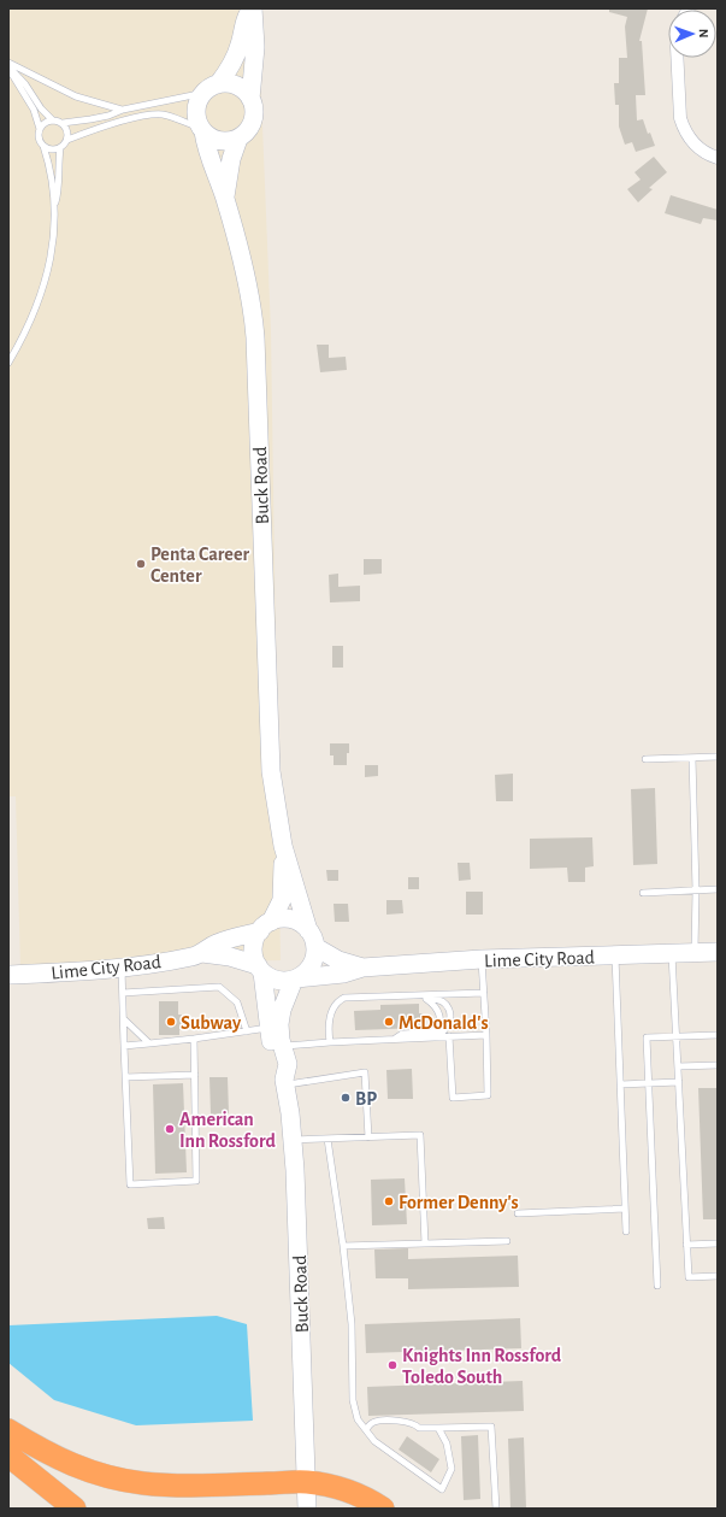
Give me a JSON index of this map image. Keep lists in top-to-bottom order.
{
  "streets": {
    "street": ["Buck Road", "Lime City Road"]
  },
  "crossings": [
    ["Buck Road", "Lime City Road"]
  ],
  "places": [
    "Penta Career Center",
    "Subway",
    "McDonald's",
    "BP",
    "American Inn Rossford",
    "Former Denny's",
    "Knights Inn Rossford Toledo South"
  ],
  "north": "right"
}
